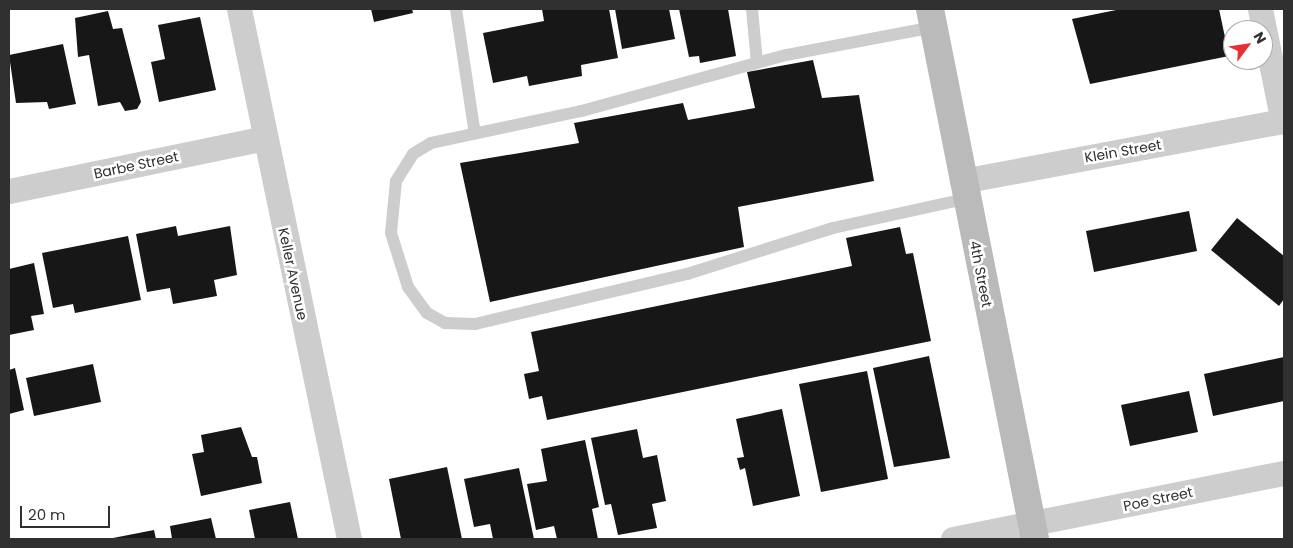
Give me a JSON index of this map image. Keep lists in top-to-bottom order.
{
  "streets": {
    "main road": ["4th Street"],
    "street": [
      "Klein Street",
      "Barbe Street",
      "Keller Avenue",
      "Poe Street"
    ]
  },
  "crossings": [
    ["Klein Street", "4th Street"],
    ["Barbe Street", "Keller Avenue"],
    ["4th Street", "Poe Street"]
  ],
  "scale_bar": "20 m",
  "north": "top right"
}
